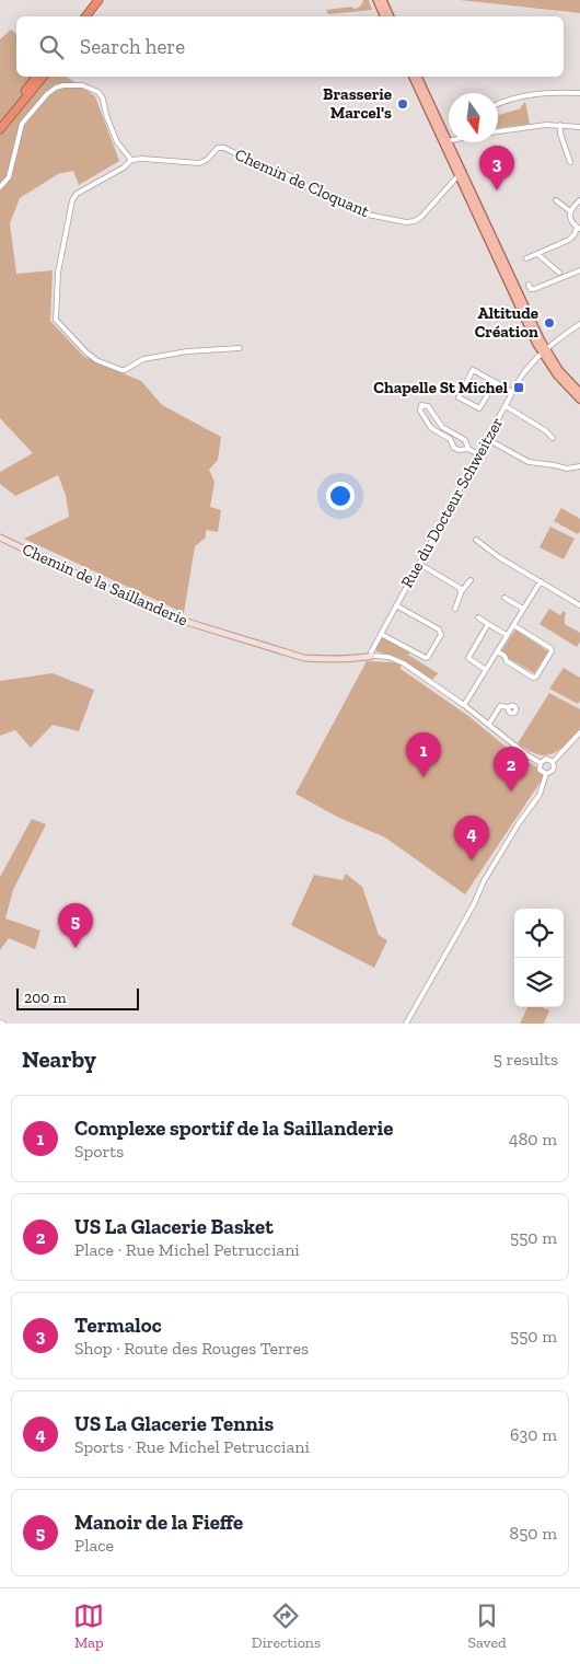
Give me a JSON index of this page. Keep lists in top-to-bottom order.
{
  "streets": {
    "street": ["Chemin de Cloquant", "Rue du Docteur Schweitzer", "Chemin de la Saillanderie"]
  },
  "crossings": [
    ["Rue du Docteur Schweitzer", "Chemin de la Saillanderie"]
  ],
  "places": {
    "other": ["Brasserie Marcel's", "Altitude Création"],
    "transit": ["Chapelle St Michel"]
  },
  "scale_bar": "200 m",
  "north": "bottom",
  "page": {
    "search": "Search here",
    "pins": [
      "3",
      "1",
      "2",
      "4",
      "5"
    ],
    "scale": "200 m",
    "heading": ["Nearby", "5 results"],
    "list": [
      {
        "mark": "1",
        "name": "Complexe sportif de la Saillanderie",
        "note": "Sports",
        "value": "480 m"
      },
      {
        "mark": "2",
        "name": "US La Glacerie Basket",
        "note": "Place · Rue Michel Petrucciani",
        "value": "550 m"
      },
      {
        "mark": "3",
        "name": "Termaloc",
        "note": "Shop · Route des Rouges Terres",
        "value": "550 m"
      },
      {
        "mark": "4",
        "name": "US La Glacerie Tennis",
        "note": "Sports · Rue Michel Petrucciani",
        "value": "630 m"
      },
      {
        "mark": "5",
        "name": "Manoir de la Fieffe",
        "note": "Place",
        "value": "850 m"
      }
    ],
    "nav": ["Map", "Directions", "Saved"]
  }
}
